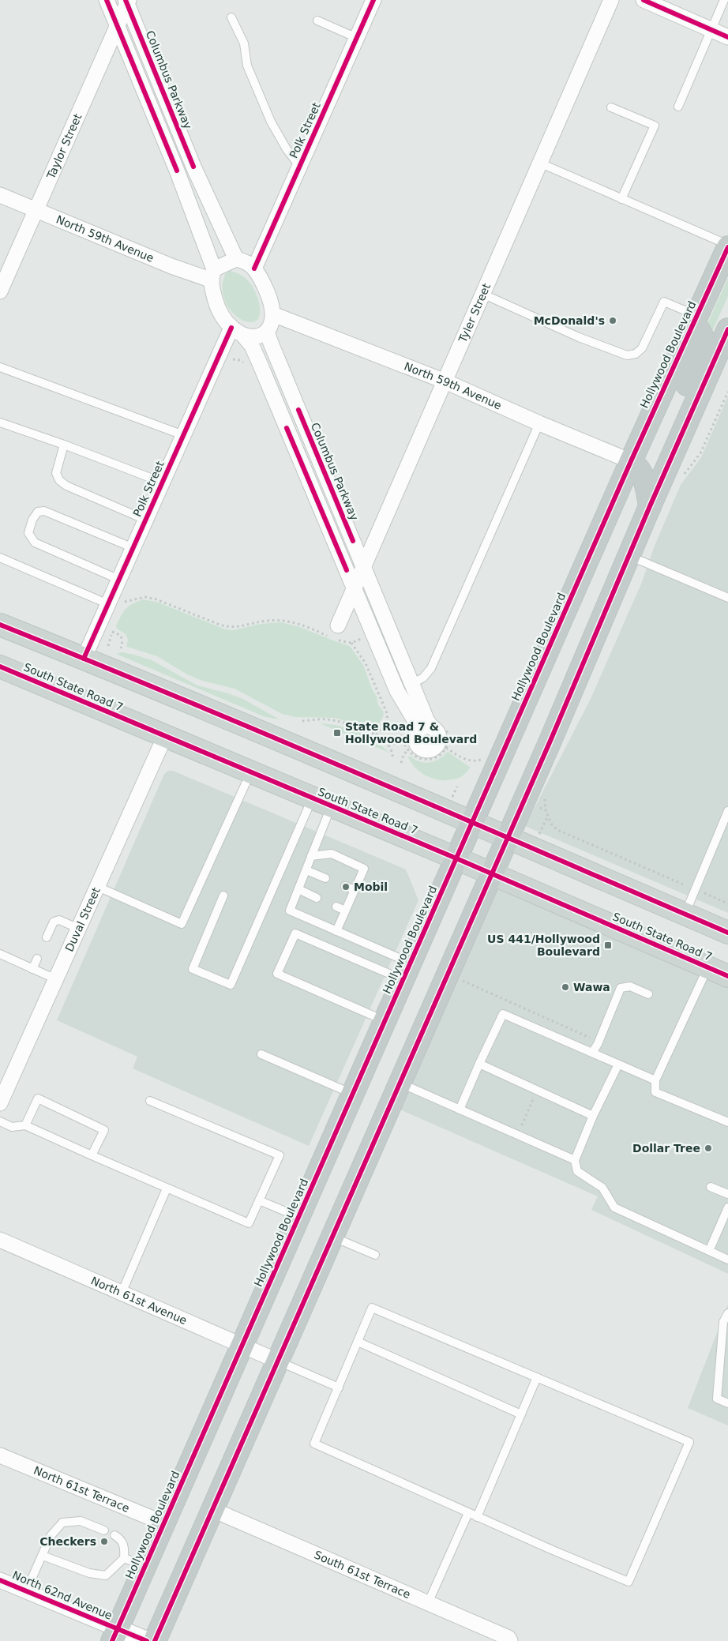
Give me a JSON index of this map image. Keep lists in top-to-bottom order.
{
  "streets": {
    "highway": ["Hollywood Boulevard"],
    "main road": ["South State Road 7"],
    "street": [
      "Columbus Parkway",
      "Polk Street",
      "Taylor Street",
      "North 59th Avenue",
      "Tyler Street",
      "Duval Street",
      "North 61st Avenue",
      "North 61st Terrace",
      "South 61st Terrace",
      "North 62nd Avenue"
    ]
  },
  "crossings": [
    ["Columbus Parkway", "Polk Street"],
    ["Columbus Parkway", "Taylor Street"],
    ["Columbus Parkway", "North 59th Avenue"],
    ["Columbus Parkway", "Tyler Street"],
    ["Polk Street", "North 59th Avenue"],
    ["Taylor Street", "North 59th Avenue"],
    ["North 59th Avenue", "Tyler Street"],
    ["North 59th Avenue", "Hollywood Boulevard"],
    ["Hollywood Boulevard", "South State Road 7"],
    ["Hollywood Boulevard", "North 61st Avenue"],
    ["Hollywood Boulevard", "North 61st Terrace"],
    ["Hollywood Boulevard", "North 62nd Avenue"],
    ["South State Road 7", "Duval Street"]
  ],
  "places": {
    "other": [
      "McDonald's",
      "Mobil",
      "Wawa",
      "Dollar Tree",
      "Checkers"
    ],
    "transit": ["State Road 7 & Hollywood Boulevard", "US 441/Hollywood Boulevard"]
  }
}
